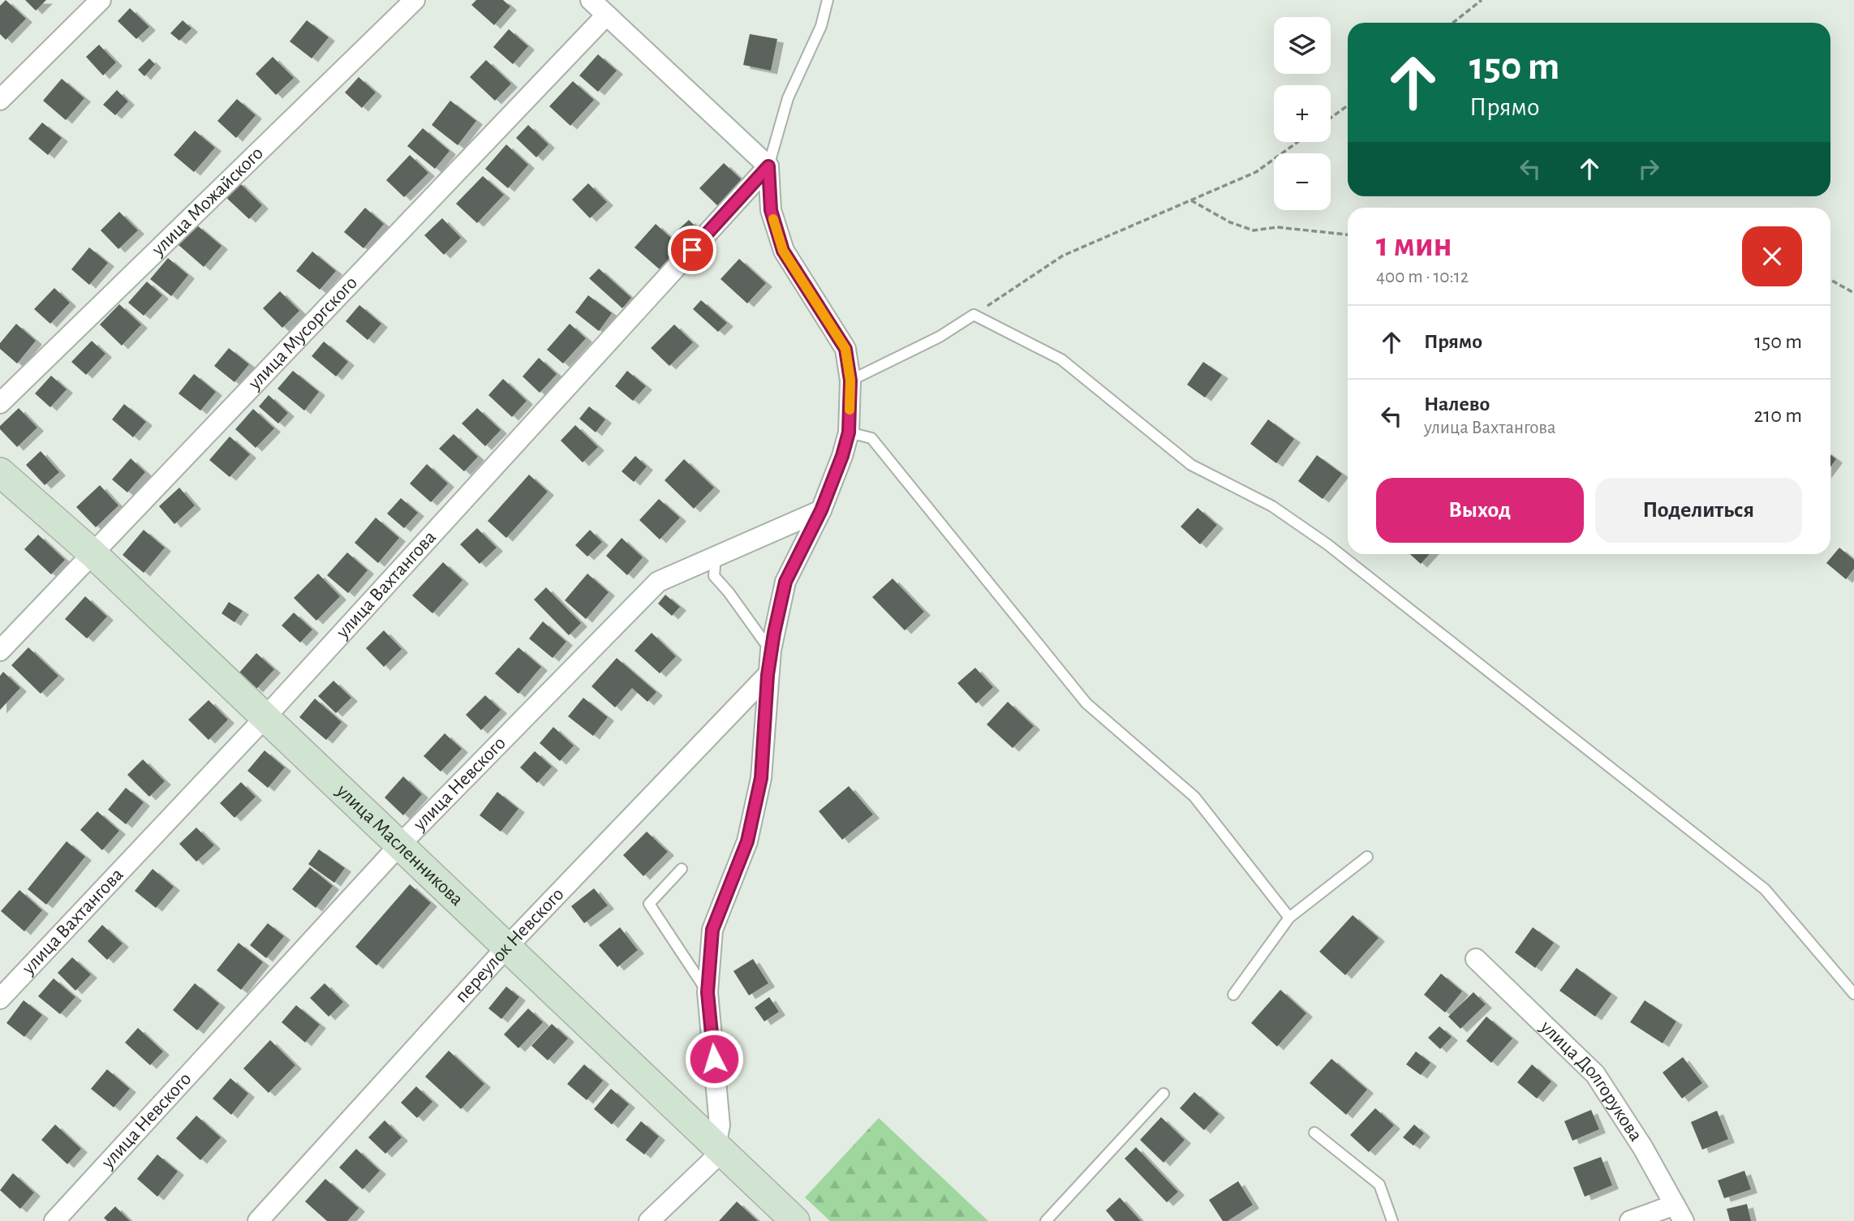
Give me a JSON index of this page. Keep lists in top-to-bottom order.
{
  "streets": {
    "street": [
      "улица Можайского",
      "улица Мусоргского",
      "улица Вахтангова",
      "улица Невского",
      "улица Масленникова",
      "переулок Невского",
      "улица Долгорукова"
    ]
  },
  "crossings": [
    ["улица Мусоргского", "улица Масленникова"],
    ["улица Вахтангова", "улица Масленникова"],
    ["улица Невского", "улица Масленникова"],
    ["улица Масленникова", "переулок Невского"]
  ],
  "page": {
    "map_buttons": ["+", "−"],
    "turn": ["150 m", "Прямо"],
    "heading": ["1 мин", "400 m · 10:12"],
    "list": [
      {
        "name": "Прямо",
        "value": "150 m"
      },
      {
        "name": "Налево",
        "note": "улица Вахтангова",
        "value": "210 m"
      }
    ],
    "buttons": ["Выход", "Поделиться"]
  }
}
